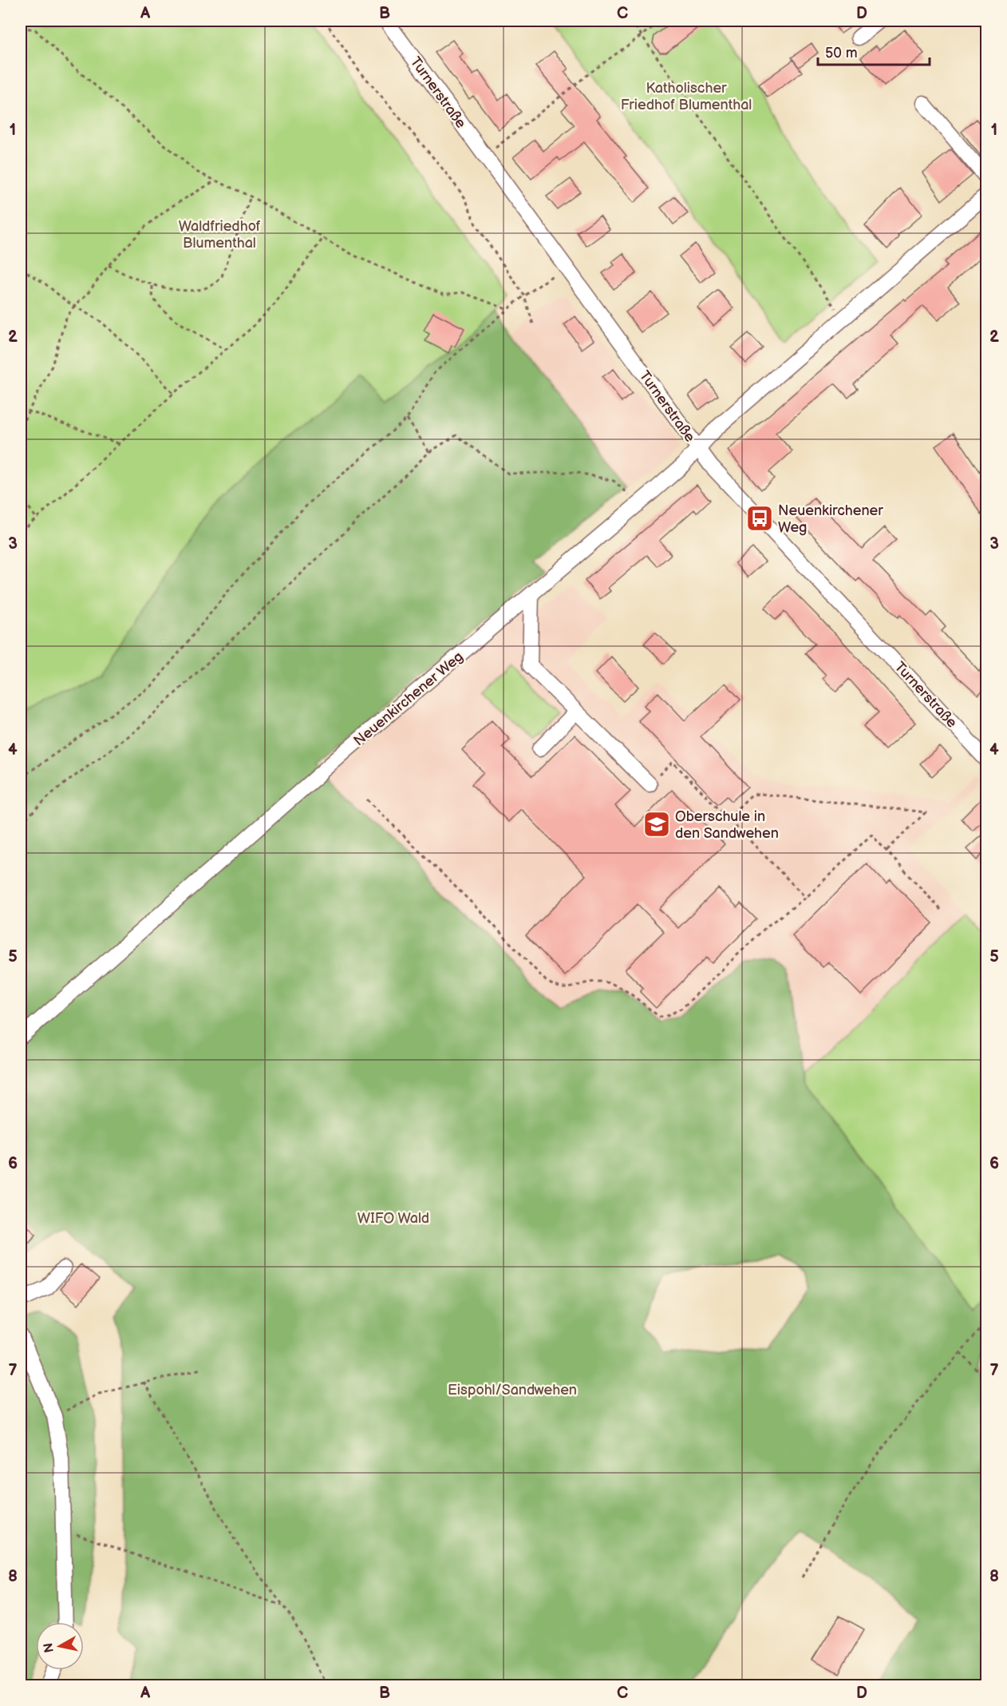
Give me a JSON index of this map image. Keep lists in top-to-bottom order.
{
  "streets": {
    "street": ["Turnerstraße", "Neuenkirchener Weg"]
  },
  "crossings": [
    ["Turnerstraße", "Neuenkirchener Weg"]
  ],
  "parks": [
    "Katholischer Friedhof Blumenthal",
    "Waldfriedhof Blumenthal",
    "WIFO Wald",
    "Eispohl/Sandwehen"
  ],
  "places": {
    "bus stop": ["Neuenkirchener Weg"],
    "school or university": ["Oberschule in den Sandwehen"]
  },
  "scale_bar": "50 m",
  "north": "left",
  "grid": {
    "columns": [
      "A",
      "B",
      "C",
      "D"
    ],
    "rows": [
      "1",
      "2",
      "3",
      "4",
      "5",
      "6",
      "7",
      "8"
    ]
  }
}
